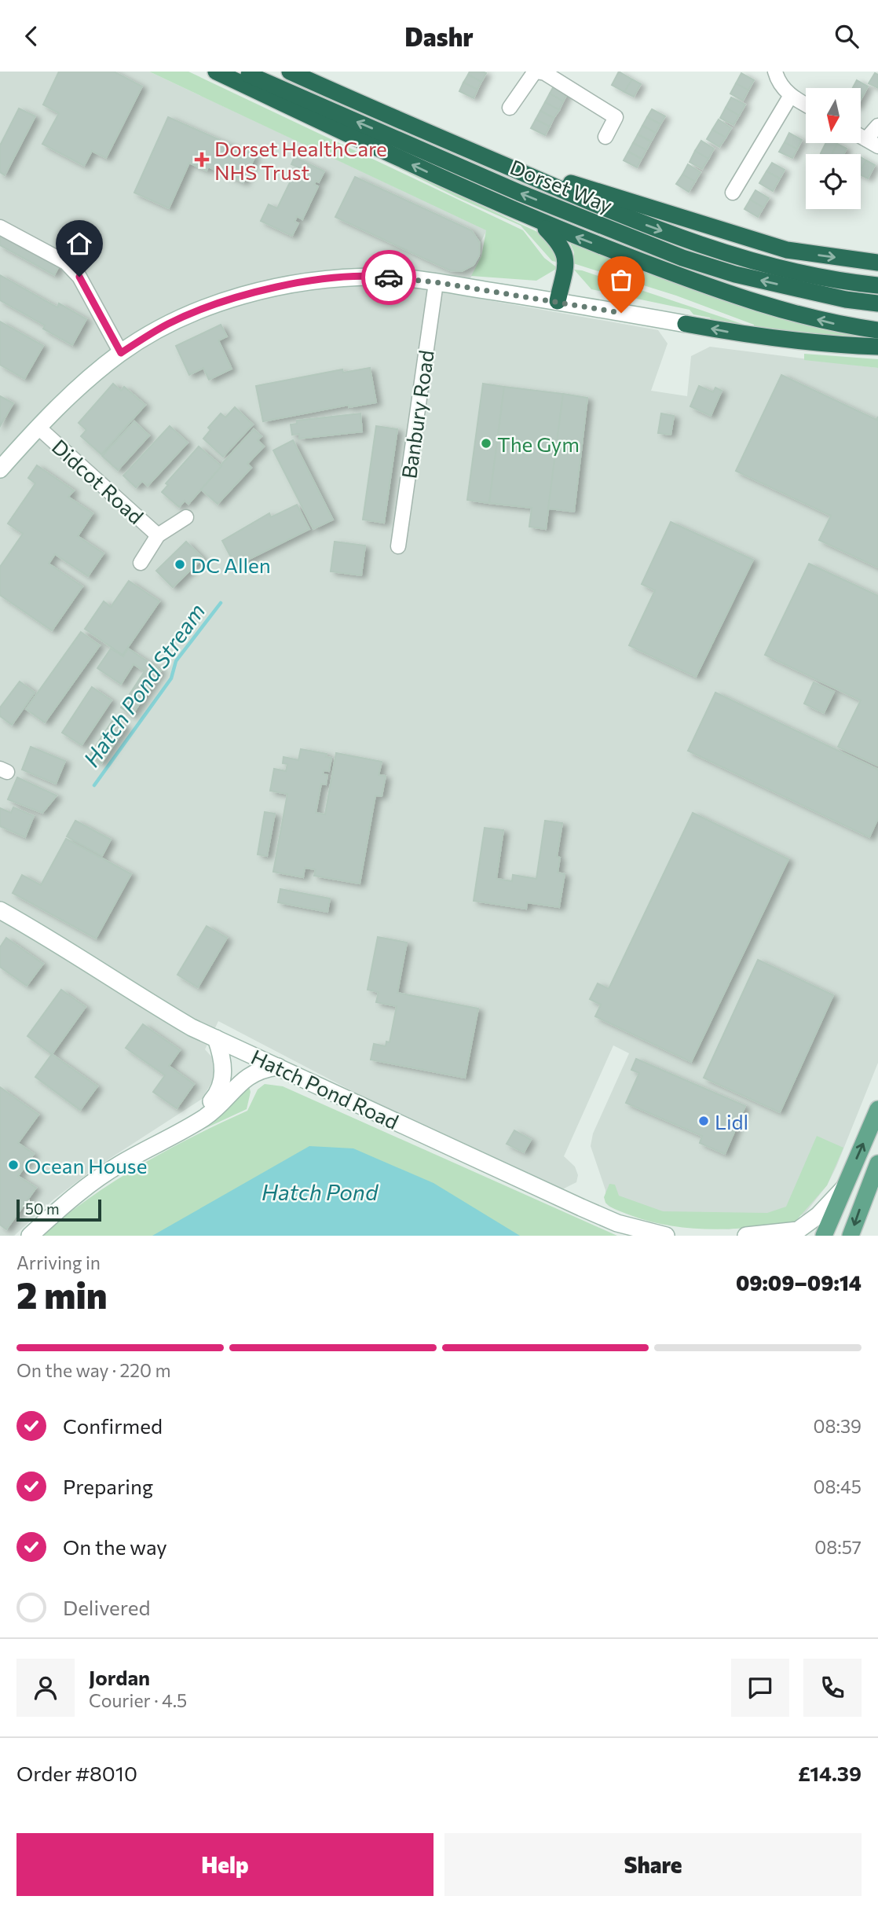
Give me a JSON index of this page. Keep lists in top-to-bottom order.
{
  "streets": {
    "highway": ["Dorset Way"],
    "street": ["Banbury Road", "Didcot Road", "Hatch Pond Road"]
  },
  "water": ["Hatch Pond Stream", "Hatch Pond"],
  "places": {
    "health": ["Dorset HealthCare NHS Trust"],
    "other": [
      "The Gym",
      "DC Allen",
      "Lidl",
      "Ocean House"
    ]
  },
  "scale_bar": "50 m",
  "north": "bottom",
  "page": {
    "header": "Dashr",
    "scale": "50 m",
    "heading": ["2 min", "Arriving in", "09:09–09:14"],
    "panel": [
      "Jordan",
      "Courier · 4.5",
      "Order #8010",
      "£14.39"
    ],
    "bar": "On the way · 220 m",
    "list": [
      ["Confirmed", "08:39"],
      ["Preparing", "08:45"],
      ["On the way", "08:57"],
      "Delivered"
    ],
    "buttons": ["Help", "Share"]
  }
}
